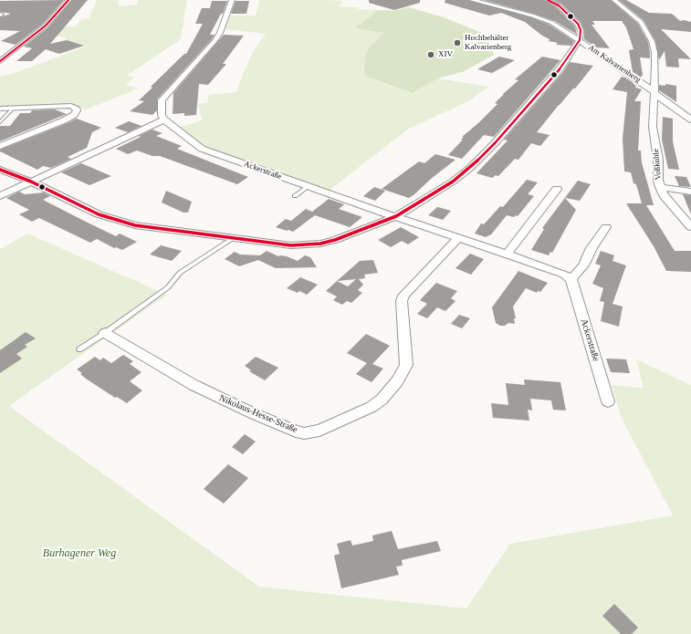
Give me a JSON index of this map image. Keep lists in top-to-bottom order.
{
  "streets": {
    "street": [
      "Am Kalvarienberg",
      "Voßkuhle",
      "Ackerstraße",
      "Nikolaus-Hesse-Straße"
    ]
  },
  "crossings": [
    ["Am Kalvarienberg", "Voßkuhle"],
    ["Ackerstraße", "Nikolaus-Hesse-Straße"]
  ],
  "parks": ["Burhagener Weg"],
  "places": ["Hochbehälter Kalvarienberg", "XIV"]
}
